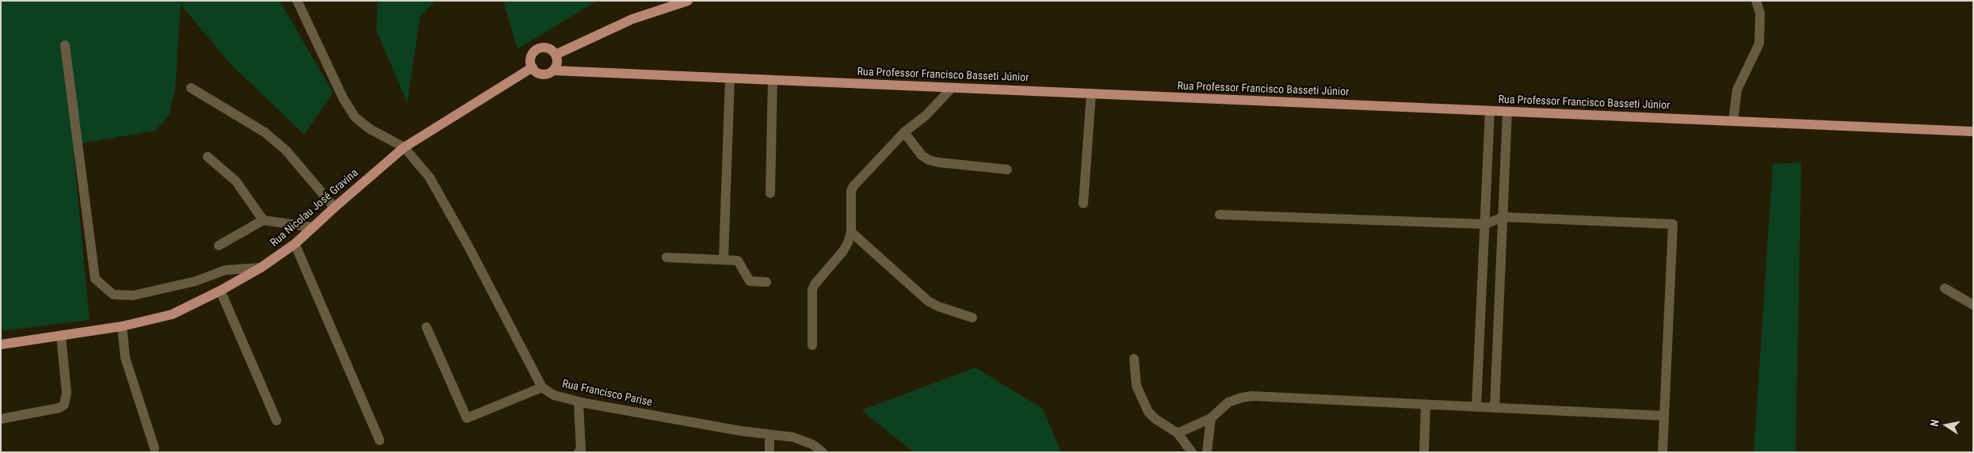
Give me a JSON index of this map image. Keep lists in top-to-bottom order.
{
  "streets": {
    "main road": ["Rua Professor Francisco Basseti Júnior", "Rua Nicolau José Gravina"],
    "street": ["Rua Francisco Parise"]
  },
  "crossings": [
    ["Rua Professor Francisco Basseti Júnior", "Rua Nicolau José Gravina"]
  ],
  "north": "left"
}
